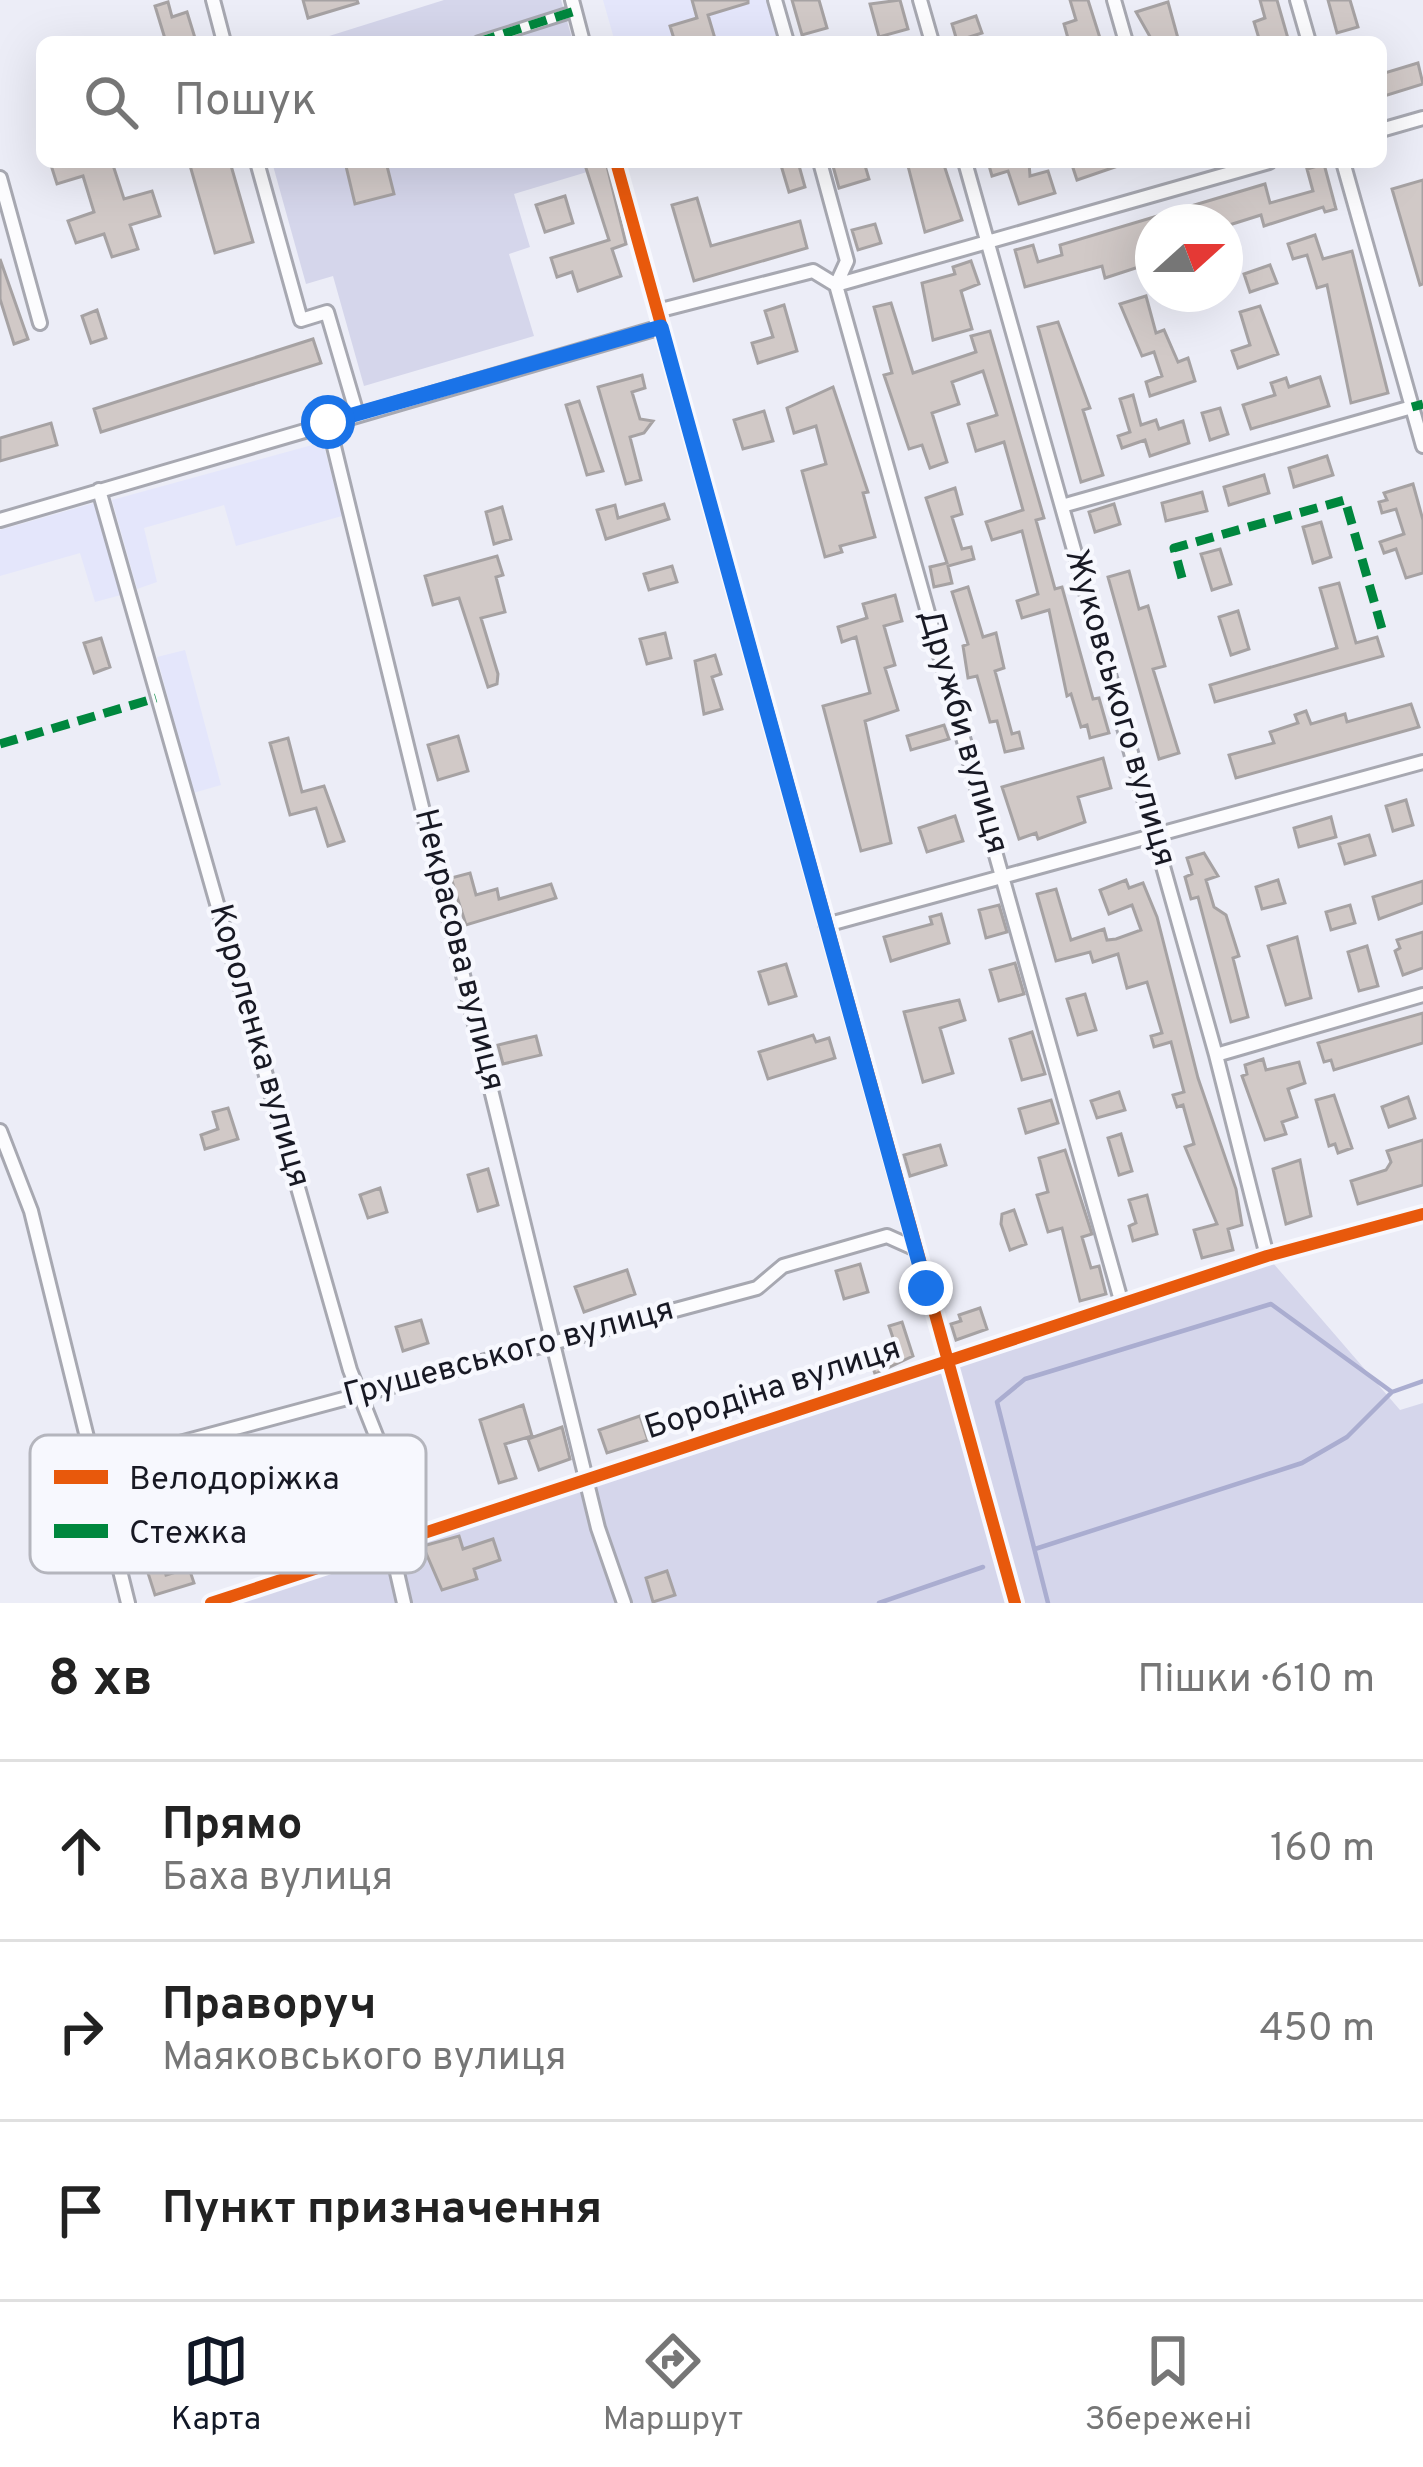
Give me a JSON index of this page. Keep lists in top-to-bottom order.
{
  "streets": {
    "street": [
      "Жуковського вулиця",
      "Дружби вулиця",
      "Некрасова вулиця",
      "Короленка вулиця",
      "Грушевського вулиця",
      "Бородіна вулиця"
    ]
  },
  "crossings": [
    ["Жуковського вулиця", "Бородіна вулиця"],
    ["Дружби вулиця", "Бородіна вулиця"],
    ["Некрасова вулиця", "Грушевського вулиця"],
    ["Некрасова вулиця", "Бородіна вулиця"],
    ["Короленка вулиця", "Грушевського вулиця"]
  ],
  "legend": ["Велодоріжка", "Стежка"],
  "north": "right",
  "page": {
    "search": "Пошук",
    "heading": ["8 хв", "Пішки · 610 m"],
    "list": [
      ["Прямо", "Баха вулиця", "160 m"],
      ["Праворуч", "Маяковського вулиця", "450 m"],
      "Пункт призначення"
    ],
    "nav": ["Карта", "Маршрут", "Збережені"]
  }
}
